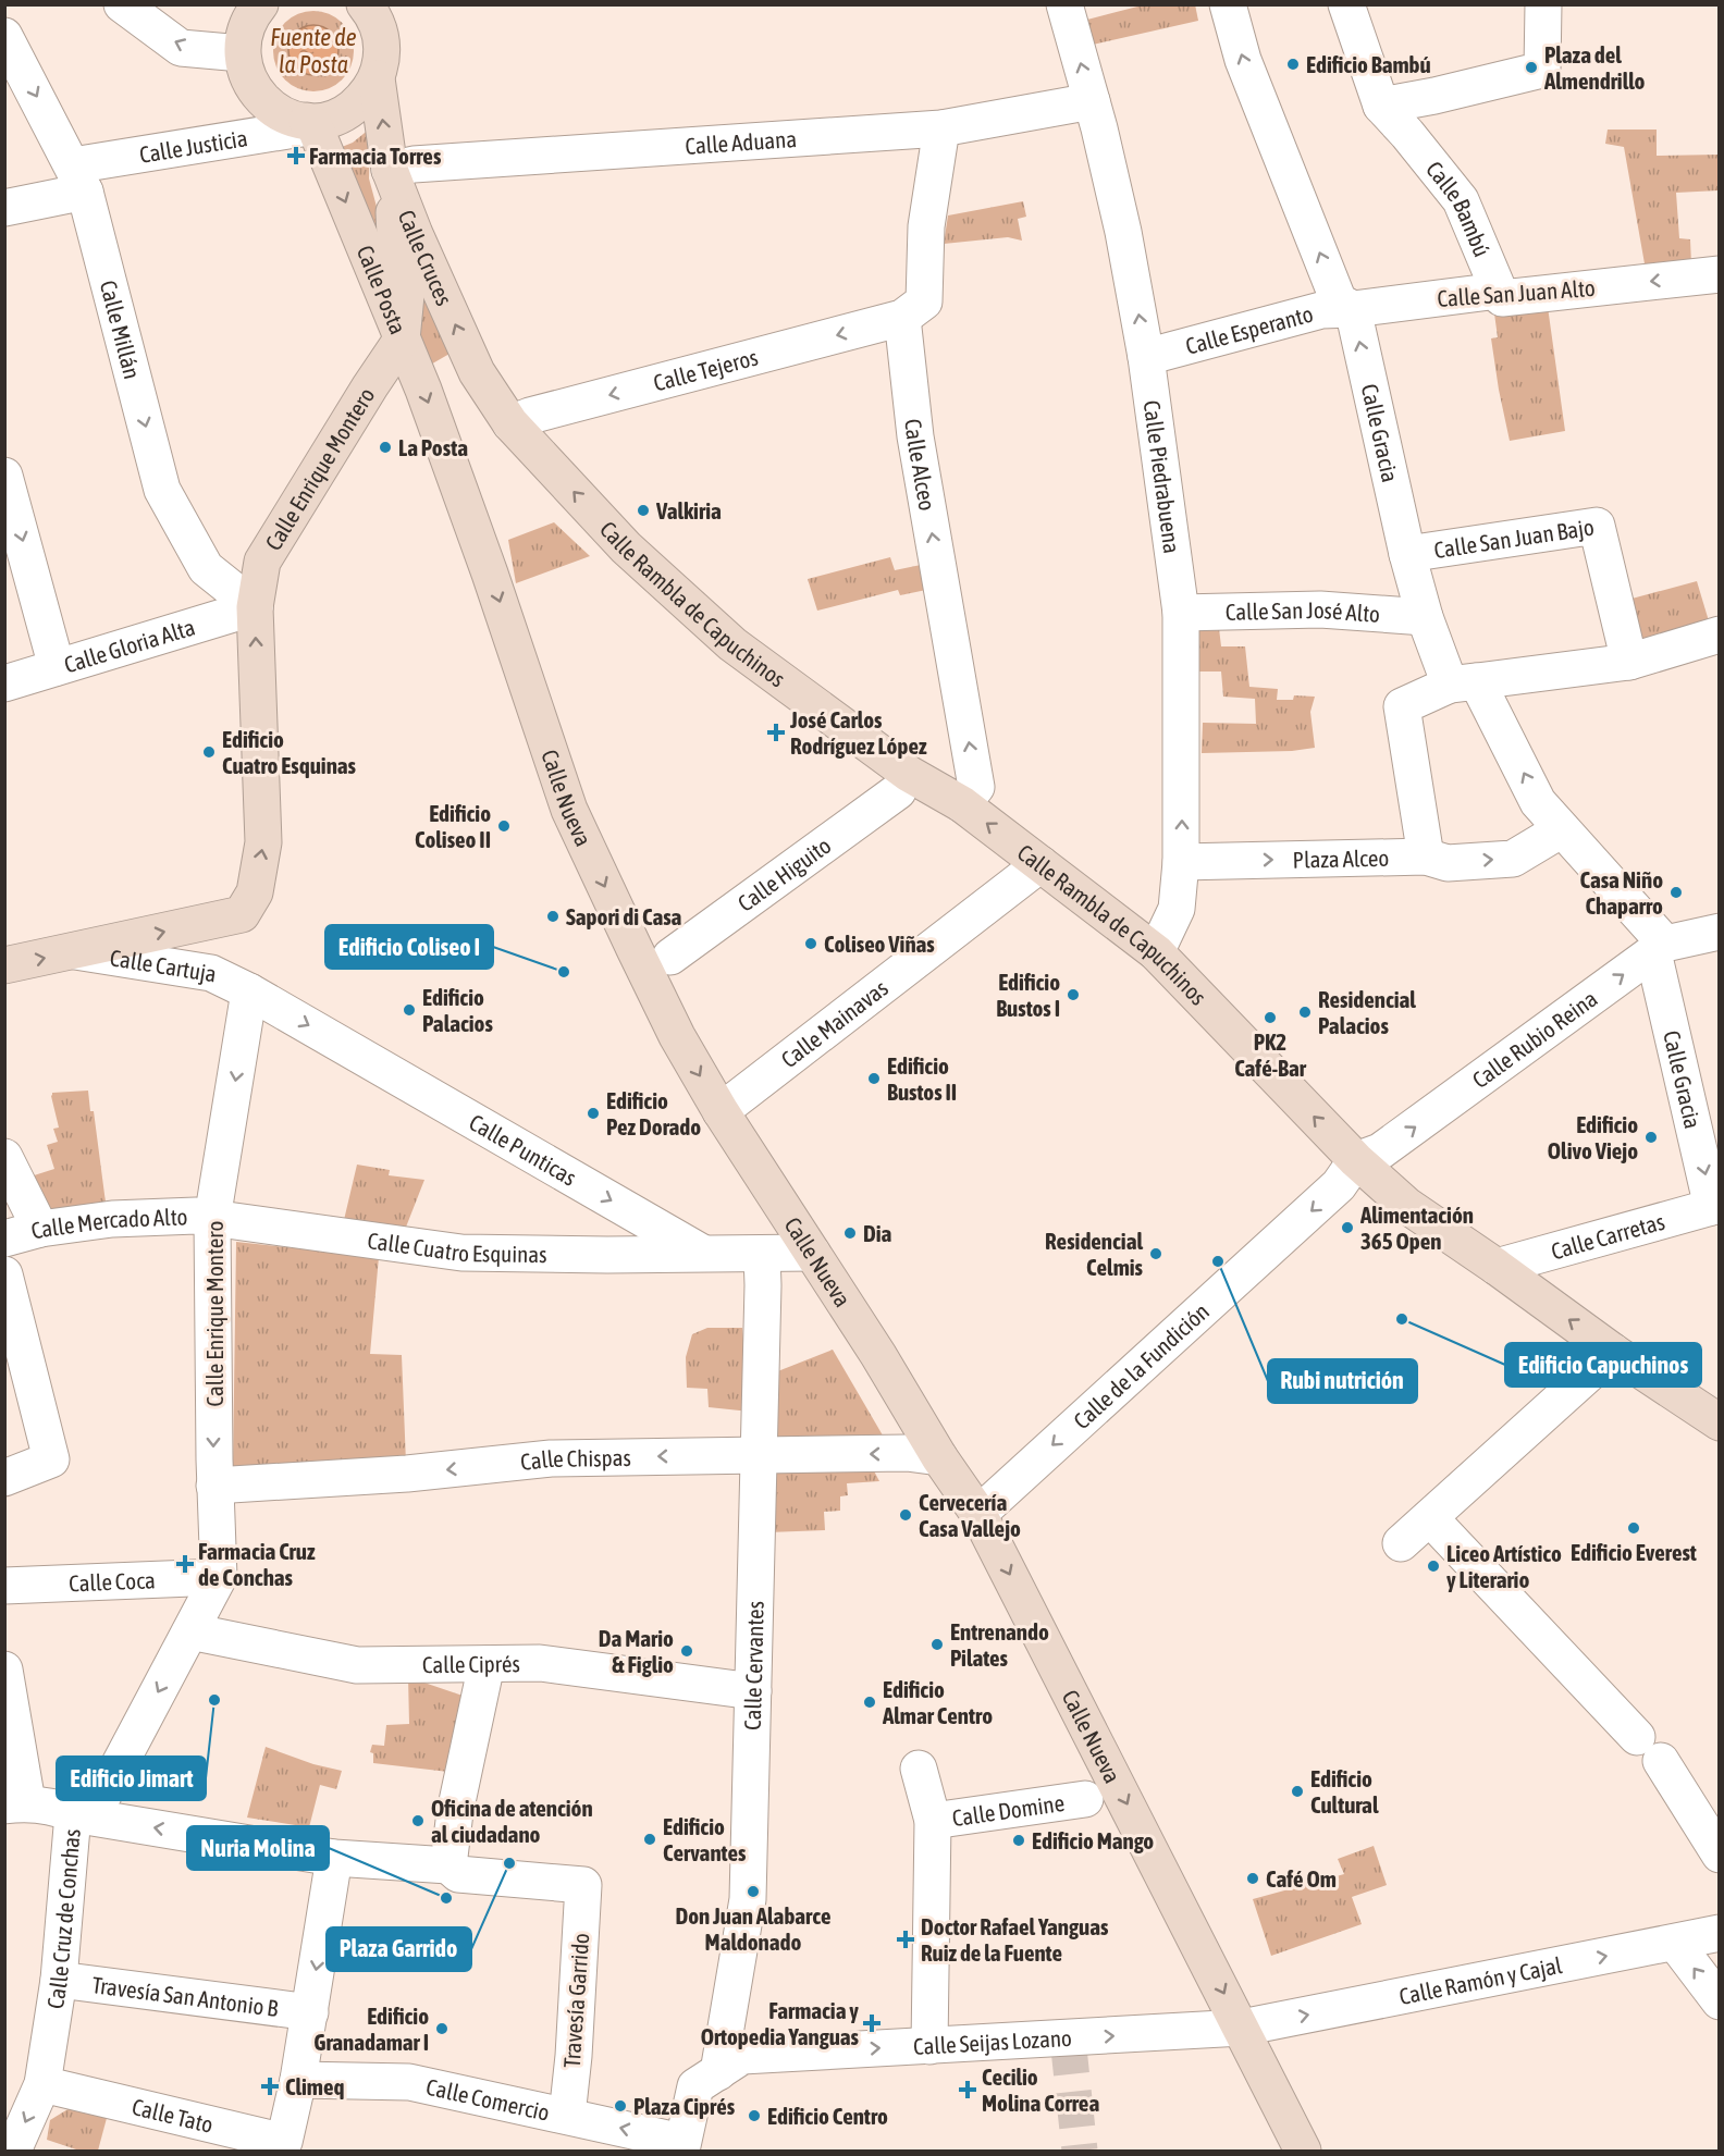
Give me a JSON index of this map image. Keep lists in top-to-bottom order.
{
  "streets": {
    "main road": [
      "Calle Cruces",
      "Calle Posta",
      "Calle Enrique Montero",
      "Calle Rambla de Capuchinos",
      "Calle Nueva",
      "Calle Cartuja"
    ],
    "street": [
      "Calle Aduana",
      "Calle Justicia",
      "Calle Bambú",
      "Calle San Juan Alto",
      "Calle Millán",
      "Calle Esperanto",
      "Calle Tejeros",
      "Calle Gracia",
      "Calle Alceo",
      "Calle Piedrabuena",
      "Calle San Juan Bajo",
      "Calle San José Alto",
      "Calle Gloria Alta",
      "Plaza Alceo",
      "Calle Higuito",
      "Calle Mainavas",
      "Calle Rubio Reina",
      "Calle Punticas",
      "Calle Mercado Alto",
      "Calle Carretas",
      "Calle Cuatro Esquinas",
      "Calle de la Fundición",
      "Calle Chispas",
      "Calle Coca",
      "Calle Ciprés",
      "Calle Cervantes",
      "Calle Domine",
      "Calle Cruz de Conchas",
      "Calle Ramón y Cajal",
      "Travesía San Antonio B",
      "Travesía Garrido",
      "Calle Seijas Lozano",
      "Calle Comercio",
      "Calle Tato"
    ]
  },
  "crossings": [
    ["Calle Aduana", "Calle Cruces"],
    ["Calle Aduana", "Calle Posta"],
    ["Calle Aduana", "Calle Piedrabuena"],
    ["Calle Justicia", "Calle Posta"],
    ["Calle Justicia", "Calle Millán"],
    ["Calle Bambú", "Calle San Juan Alto"],
    ["Calle Cruces", "Calle Posta"],
    ["Calle Cruces", "Calle Tejeros"],
    ["Calle Cruces", "Calle Rambla de Capuchinos"],
    ["Calle Posta", "Calle Enrique Montero"],
    ["Calle Posta", "Calle Nueva"],
    ["Calle San Juan Alto", "Calle Esperanto"],
    ["Calle San Juan Alto", "Calle Gracia"],
    ["Calle Millán", "Calle Enrique Montero"],
    ["Calle Millán", "Calle Gloria Alta"],
    ["Calle Esperanto", "Calle Gracia"],
    ["Calle Esperanto", "Calle Piedrabuena"],
    ["Calle Tejeros", "Calle Alceo"],
    ["Calle Tejeros", "Calle Rambla de Capuchinos"],
    ["Calle Gracia", "Calle San Juan Bajo"],
    ["Calle Gracia", "Calle San José Alto"],
    ["Calle Gracia", "Plaza Alceo"],
    ["Calle Gracia", "Calle Rubio Reina"],
    ["Calle Gracia", "Calle Carretas"],
    ["Calle Alceo", "Calle Rambla de Capuchinos"],
    ["Calle Enrique Montero", "Calle Gloria Alta"],
    ["Calle Enrique Montero", "Calle Nueva"],
    ["Calle Enrique Montero", "Calle Cartuja"],
    ["Calle Enrique Montero", "Calle Punticas"],
    ["Calle Enrique Montero", "Calle Mercado Alto"],
    ["Calle Enrique Montero", "Calle Cuatro Esquinas"],
    ["Calle Enrique Montero", "Calle Chispas"],
    ["Calle Enrique Montero", "Calle Coca"],
    ["Calle Piedrabuena", "Calle Rambla de Capuchinos"],
    ["Calle Piedrabuena", "Calle San José Alto"],
    ["Calle Piedrabuena", "Plaza Alceo"],
    ["Calle Rambla de Capuchinos", "Calle Mainavas"],
    ["Calle Rambla de Capuchinos", "Calle Rubio Reina"],
    ["Calle Rambla de Capuchinos", "Calle Carretas"],
    ["Calle Rambla de Capuchinos", "Calle de la Fundición"],
    ["Calle Nueva", "Calle Mainavas"],
    ["Calle Nueva", "Calle Punticas"],
    ["Calle Nueva", "Calle de la Fundición"],
    ["Calle Nueva", "Calle Chispas"],
    ["Calle Nueva", "Calle Ramón y Cajal"],
    ["Calle Nueva", "Calle Seijas Lozano"],
    ["Calle Cartuja", "Calle Punticas"],
    ["Calle Rubio Reina", "Calle de la Fundición"],
    ["Calle Punticas", "Calle Cuatro Esquinas"],
    ["Calle Punticas", "Calle Cervantes"],
    ["Calle Mercado Alto", "Calle Cuatro Esquinas"],
    ["Calle Chispas", "Calle Cervantes"],
    ["Calle Ciprés", "Calle Cervantes"],
    ["Calle Ciprés", "Calle Cruz de Conchas"],
    ["Calle Cervantes", "Calle Seijas Lozano"],
    ["Calle Domine", "Calle Seijas Lozano"],
    ["Calle Cruz de Conchas", "Travesía San Antonio B"],
    ["Calle Cruz de Conchas", "Calle Tato"],
    ["Calle Ramón y Cajal", "Calle Seijas Lozano"],
    ["Travesía Garrido", "Calle Comercio"],
    ["Calle Comercio", "Calle Tato"]
  ],
  "one_way": [
    "Calle Cruces",
    "Calle San Juan Alto",
    "Calle Tejeros",
    "Calle Alceo",
    "Calle Rambla de Capuchinos",
    "Calle Nueva",
    "Plaza Alceo",
    "Calle Cartuja",
    "Calle Punticas",
    "Calle Chispas",
    "Calle Ramón y Cajal",
    "Calle Seijas Lozano"
  ],
  "water": ["Fuente de la Posta"],
  "places": {
    "other": [
      "Edificio Bambú",
      "Plaza del Almendrillo",
      "La Posta",
      "Valkiria",
      "Edificio Cuatro Esquinas",
      "Edificio Coliseo II",
      "Casa Niño Chaparro",
      "Sapori di Casa",
      "Coliseo Viñas",
      "Edificio Coliseo I",
      "Edificio Bustos I",
      "Edificio Palacios",
      "Residencial Palacios",
      "PK2 Café-Bar",
      "Edificio Bustos II",
      "Edificio Pez Dorado",
      "Edificio Olivo Viejo",
      "Alimentación 365 Open",
      "Dia",
      "Residencial Celmis",
      "Rubi nutrición",
      "Edificio Capuchinos",
      "Cervecería Casa Vallejo",
      "Edificio Everest",
      "Liceo Artístico y Literario",
      "Entrenando Pilates",
      "Da Mario & Figlio",
      "Edificio Jimart",
      "Edificio Almar Centro",
      "Edificio Cultural",
      "Oficina de atención al ciudadano",
      "Edificio Cervantes",
      "Edificio Mango",
      "Plaza Garrido",
      "Café Om",
      "Don Juan Alabarce Maldonado",
      "Nuria Molina",
      "Edificio Granadamar I",
      "Plaza Ciprés",
      "Edificio Centro"
    ],
    "health": [
      "Farmacia Torres",
      "José Carlos Rodríguez López",
      "Farmacia Cruz de Conchas",
      "Doctor Rafael Yanguas Ruiz de la Fuente",
      "Farmacia y Ortopedia Yanguas",
      "Climeq",
      "Cecilio Molina Correa"
    ]
  }
}
